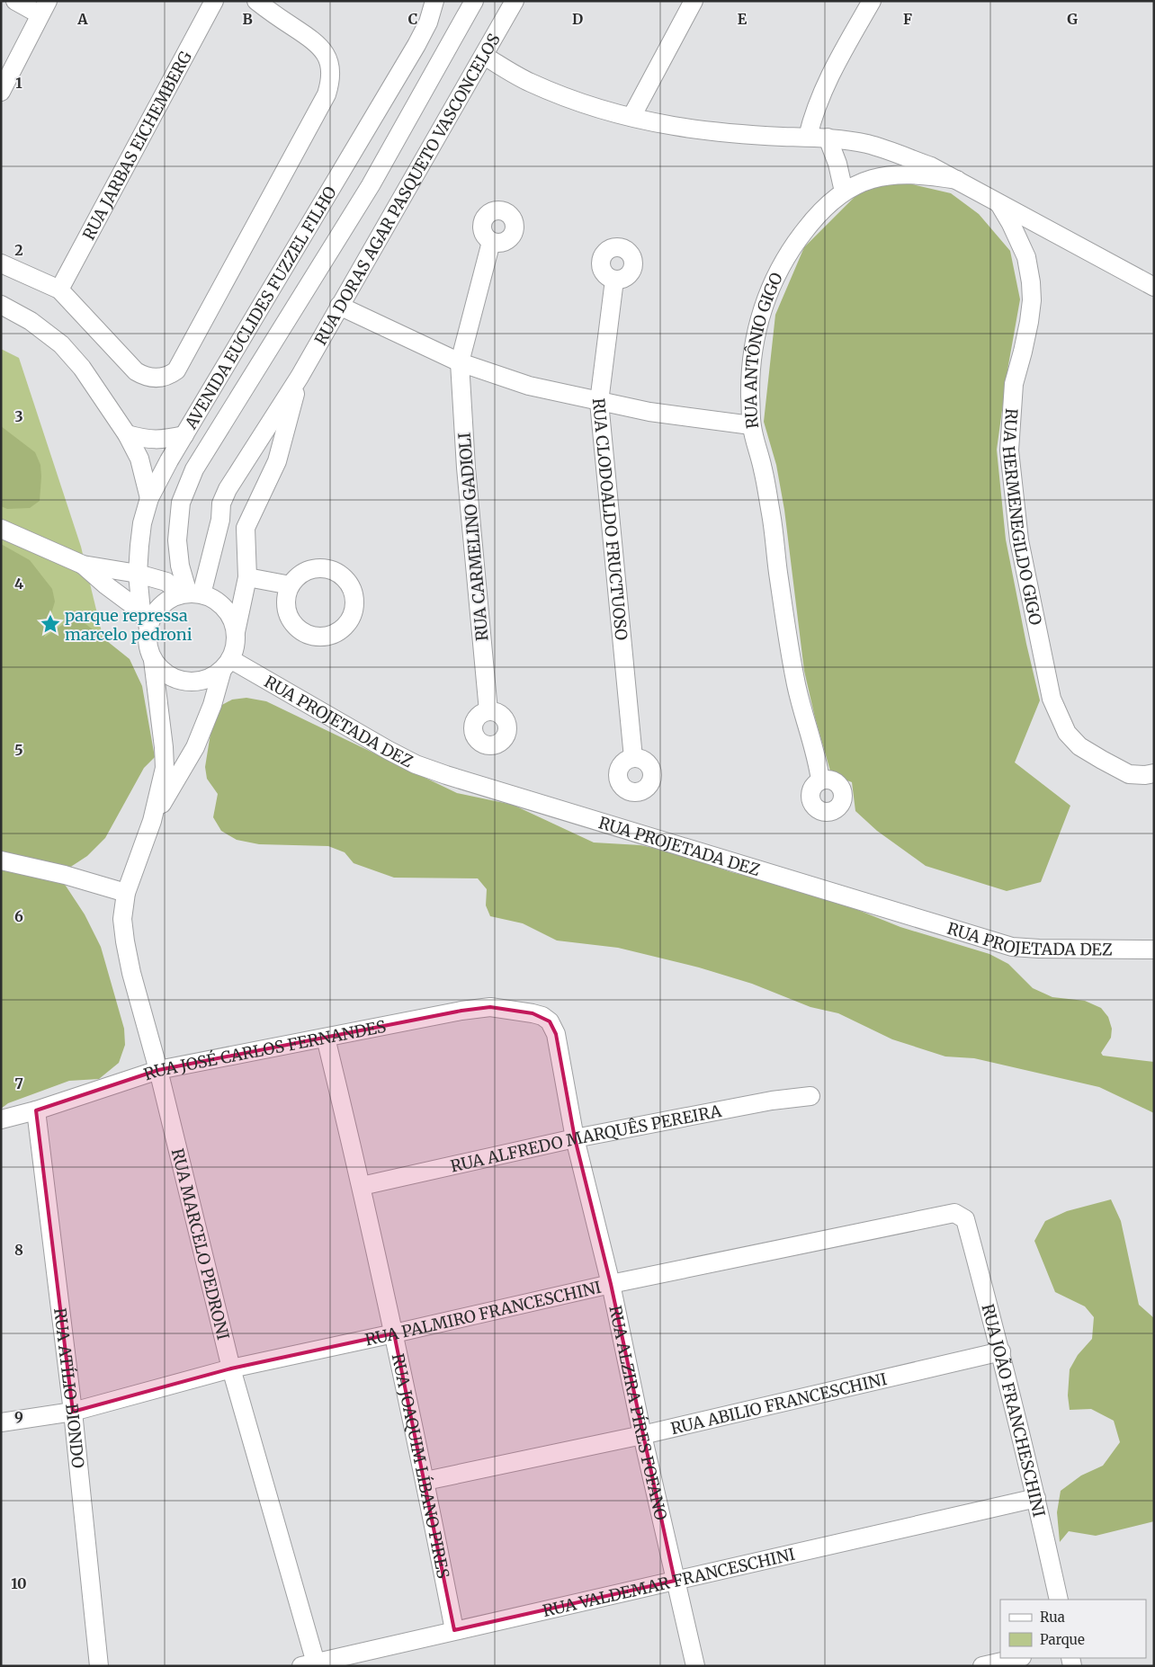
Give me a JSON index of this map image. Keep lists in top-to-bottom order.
{
  "streets": {
    "street": [
      "RUA JARBAS EICHEMBERG",
      "RUA DORAS AGAR PASQUETO VASCONCELOS",
      "AVENIDA EUCLIDES FUZZEL FILHO",
      "RUA ANTÔNIO GIGO",
      "RUA HERMENEGILDO GIGO",
      "RUA CLODOALDO FRUCTUOSO",
      "RUA CARMELINO GADIOLI",
      "RUA PROJETADA DEZ",
      "RUA JOSÉ CARLOS FERNANDES",
      "RUA ALFREDO MARQUÊS PEREIRA",
      "RUA MARCELO PEDRONI",
      "RUA PALMIRO FRANCESCHINI",
      "RUA ATÍLIO BIONDO",
      "RUA ABILIO FRANCESCHINI",
      "RUA JOÃO FRANCHESCHINI",
      "RUA ALZIRA PÍRES FOFANO",
      "RUA JOAQUIM LÍBANO PIRES",
      "RUA VALDEMAR FRANCESCHINI"
    ]
  },
  "crossings": [
    ["RUA DORAS AGAR PASQUETO VASCONCELOS", "AVENIDA EUCLIDES FUZZEL FILHO"],
    ["RUA DORAS AGAR PASQUETO VASCONCELOS", "RUA ANTÔNIO GIGO"],
    ["RUA DORAS AGAR PASQUETO VASCONCELOS", "RUA PROJETADA DEZ"],
    ["RUA DORAS AGAR PASQUETO VASCONCELOS", "RUA MARCELO PEDRONI"],
    ["AVENIDA EUCLIDES FUZZEL FILHO", "RUA PROJETADA DEZ"],
    ["AVENIDA EUCLIDES FUZZEL FILHO", "RUA MARCELO PEDRONI"],
    ["RUA ANTÔNIO GIGO", "RUA HERMENEGILDO GIGO"],
    ["RUA PROJETADA DEZ", "RUA MARCELO PEDRONI"],
    ["RUA JOSÉ CARLOS FERNANDES", "RUA MARCELO PEDRONI"],
    ["RUA JOSÉ CARLOS FERNANDES", "RUA ATÍLIO BIONDO"],
    ["RUA JOSÉ CARLOS FERNANDES", "RUA ALZIRA PÍRES FOFANO"],
    ["RUA JOSÉ CARLOS FERNANDES", "RUA JOAQUIM LÍBANO PIRES"],
    ["RUA ALFREDO MARQUÊS PEREIRA", "RUA ALZIRA PÍRES FOFANO"],
    ["RUA ALFREDO MARQUÊS PEREIRA", "RUA JOAQUIM LÍBANO PIRES"],
    ["RUA MARCELO PEDRONI", "RUA PALMIRO FRANCESCHINI"],
    ["RUA MARCELO PEDRONI", "RUA VALDEMAR FRANCESCHINI"],
    ["RUA PALMIRO FRANCESCHINI", "RUA ATÍLIO BIONDO"],
    ["RUA PALMIRO FRANCESCHINI", "RUA JOÃO FRANCHESCHINI"],
    ["RUA PALMIRO FRANCESCHINI", "RUA ALZIRA PÍRES FOFANO"],
    ["RUA PALMIRO FRANCESCHINI", "RUA JOAQUIM LÍBANO PIRES"],
    ["RUA ABILIO FRANCESCHINI", "RUA JOÃO FRANCHESCHINI"],
    ["RUA ABILIO FRANCESCHINI", "RUA ALZIRA PÍRES FOFANO"],
    ["RUA ABILIO FRANCESCHINI", "RUA JOAQUIM LÍBANO PIRES"],
    ["RUA JOÃO FRANCHESCHINI", "RUA VALDEMAR FRANCESCHINI"],
    ["RUA ALZIRA PÍRES FOFANO", "RUA VALDEMAR FRANCESCHINI"],
    ["RUA JOAQUIM LÍBANO PIRES", "RUA VALDEMAR FRANCESCHINI"]
  ],
  "places": {
    "place": ["parque repressa marcelo pedroni"]
  },
  "legend": ["Rua", "Parque"],
  "grid": {
    "columns": [
      "A",
      "B",
      "C",
      "D",
      "E",
      "F",
      "G"
    ],
    "rows": [
      "1",
      "2",
      "3",
      "4",
      "5",
      "6",
      "7",
      "8",
      "9",
      "10"
    ]
  }
}
